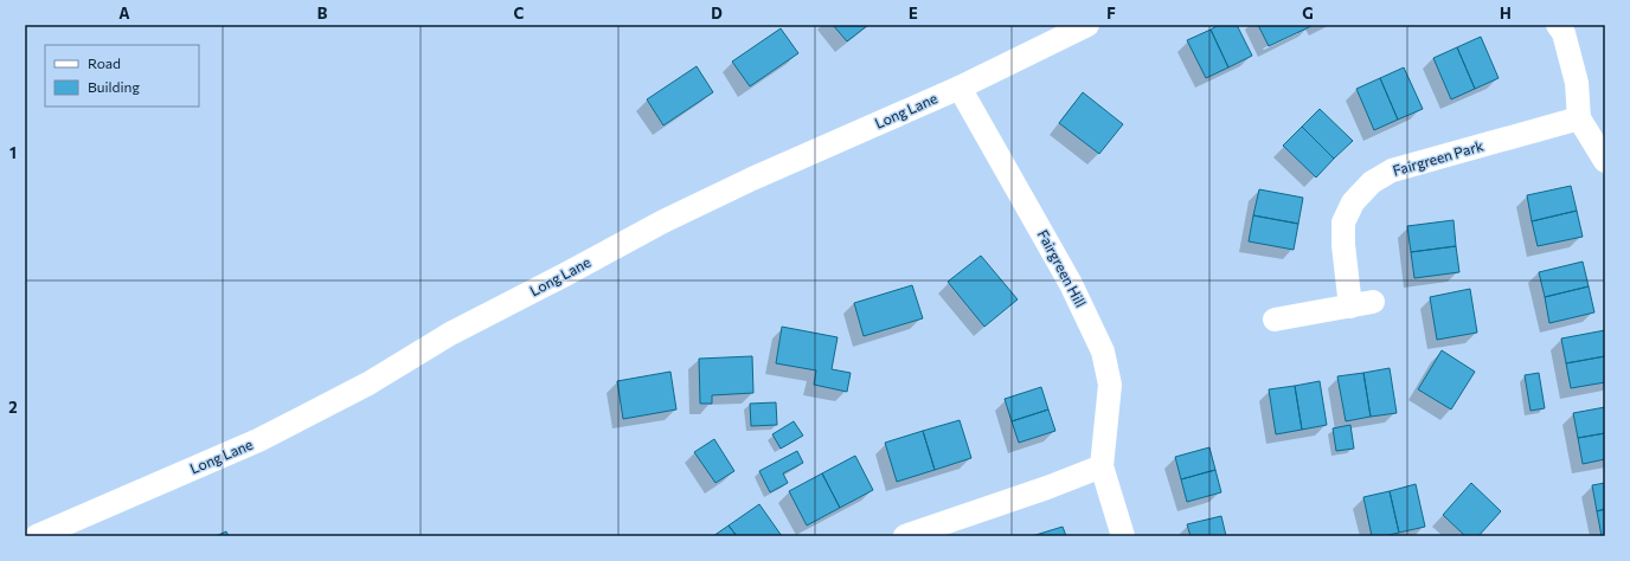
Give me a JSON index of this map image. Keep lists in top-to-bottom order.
{
  "streets": {
    "street": ["Long Lane", "Fairgreen Park", "Fairgreen Hill"]
  },
  "crossings": [
    ["Long Lane", "Fairgreen Hill"]
  ],
  "legend": ["Road", "Building"],
  "grid": {
    "columns": [
      "A",
      "B",
      "C",
      "D",
      "E",
      "F",
      "G",
      "H"
    ],
    "rows": ["1", "2"]
  }
}
